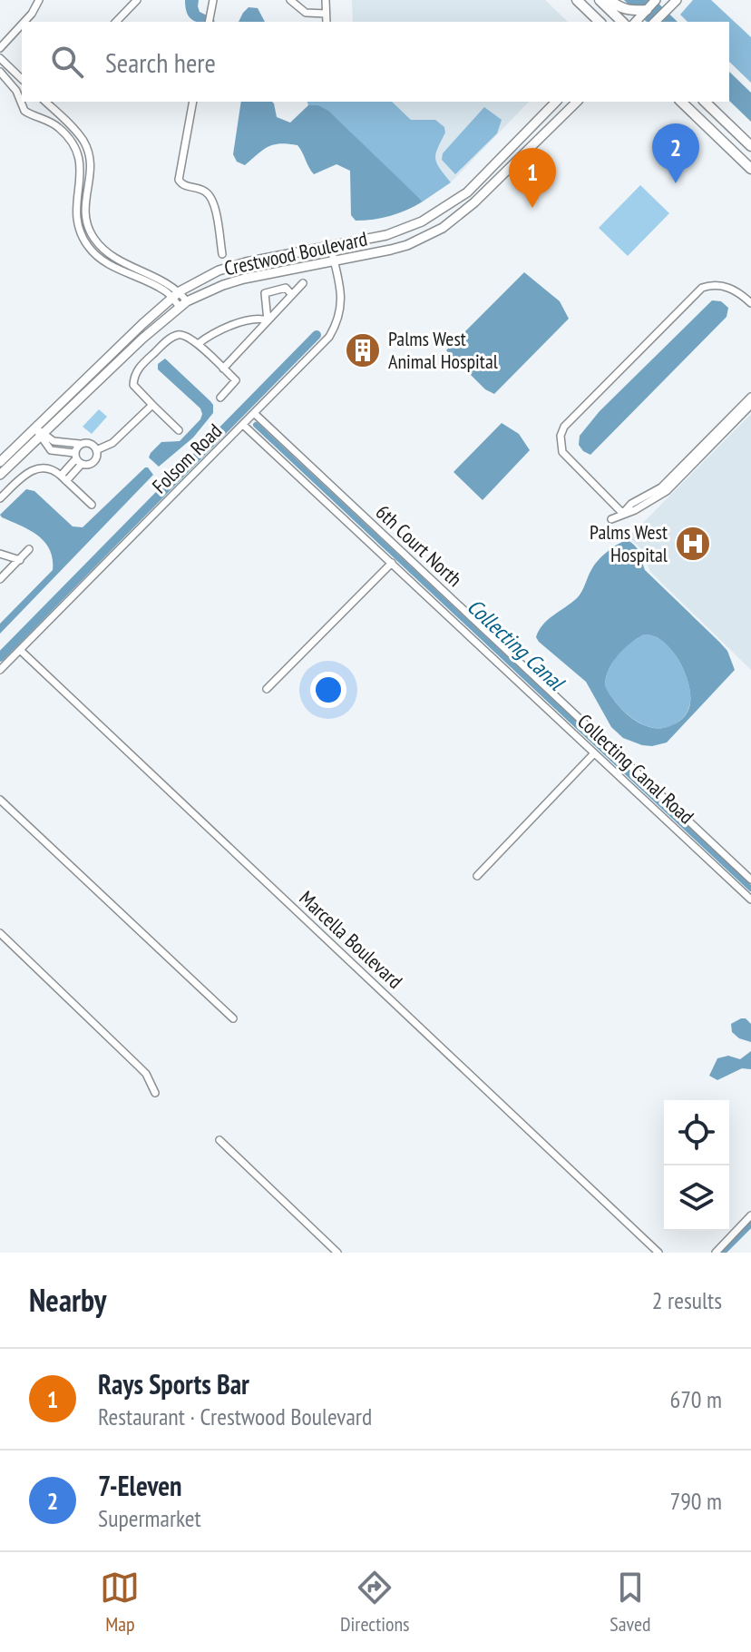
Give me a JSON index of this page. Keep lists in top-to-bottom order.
{
  "streets": {
    "main road": ["Crestwood Boulevard"],
    "street": [
      "Folsom Road",
      "6th Court North",
      "Collecting Canal Road",
      "Marcella Boulevard"
    ]
  },
  "crossings": [
    ["Crestwood Boulevard", "Folsom Road"],
    ["Folsom Road", "6th Court North"],
    ["Folsom Road", "Collecting Canal Road"],
    ["Folsom Road", "Marcella Boulevard"]
  ],
  "water": ["Collecting Canal"],
  "places": {
    "building": ["Palms West Animal Hospital"],
    "hospital": ["Palms West Hospital"]
  },
  "page": {
    "search": "Search here",
    "pins": ["2", "1"],
    "heading": ["Nearby", "2 results"],
    "list": [
      {
        "mark": "1",
        "name": "Rays Sports Bar",
        "note": "Restaurant · Crestwood Boulevard",
        "value": "670 m"
      },
      {
        "mark": "2",
        "name": "7-Eleven",
        "note": "Supermarket",
        "value": "790 m"
      }
    ],
    "nav": ["Map", "Directions", "Saved"]
  }
}
